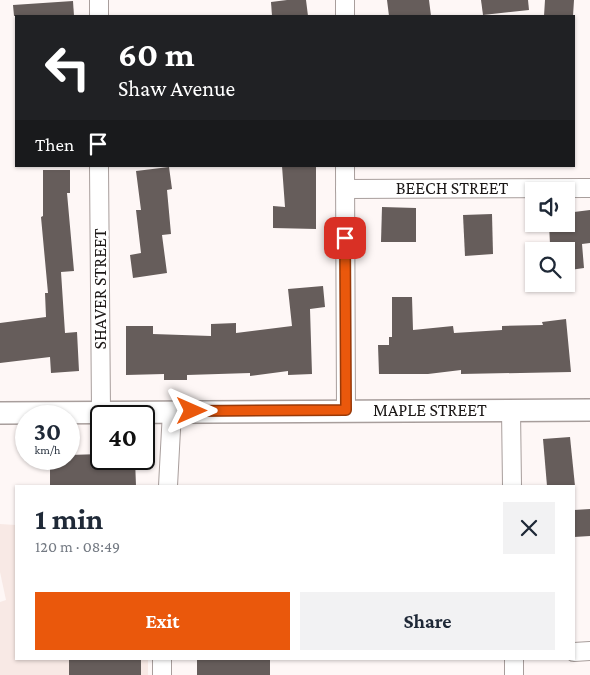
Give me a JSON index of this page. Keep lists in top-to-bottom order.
{
  "streets": {
    "street": ["BEECH STREET", "SHAVER STREET", "MAPLE STREET"]
  },
  "page": {
    "turn": ["60 m", "Shaw Avenue"],
    "then": "Then",
    "speed": "30 km/h",
    "limit": "40",
    "heading": ["1 min", "120 m · 08:49"],
    "buttons": ["Exit", "Share"]
  }
}
